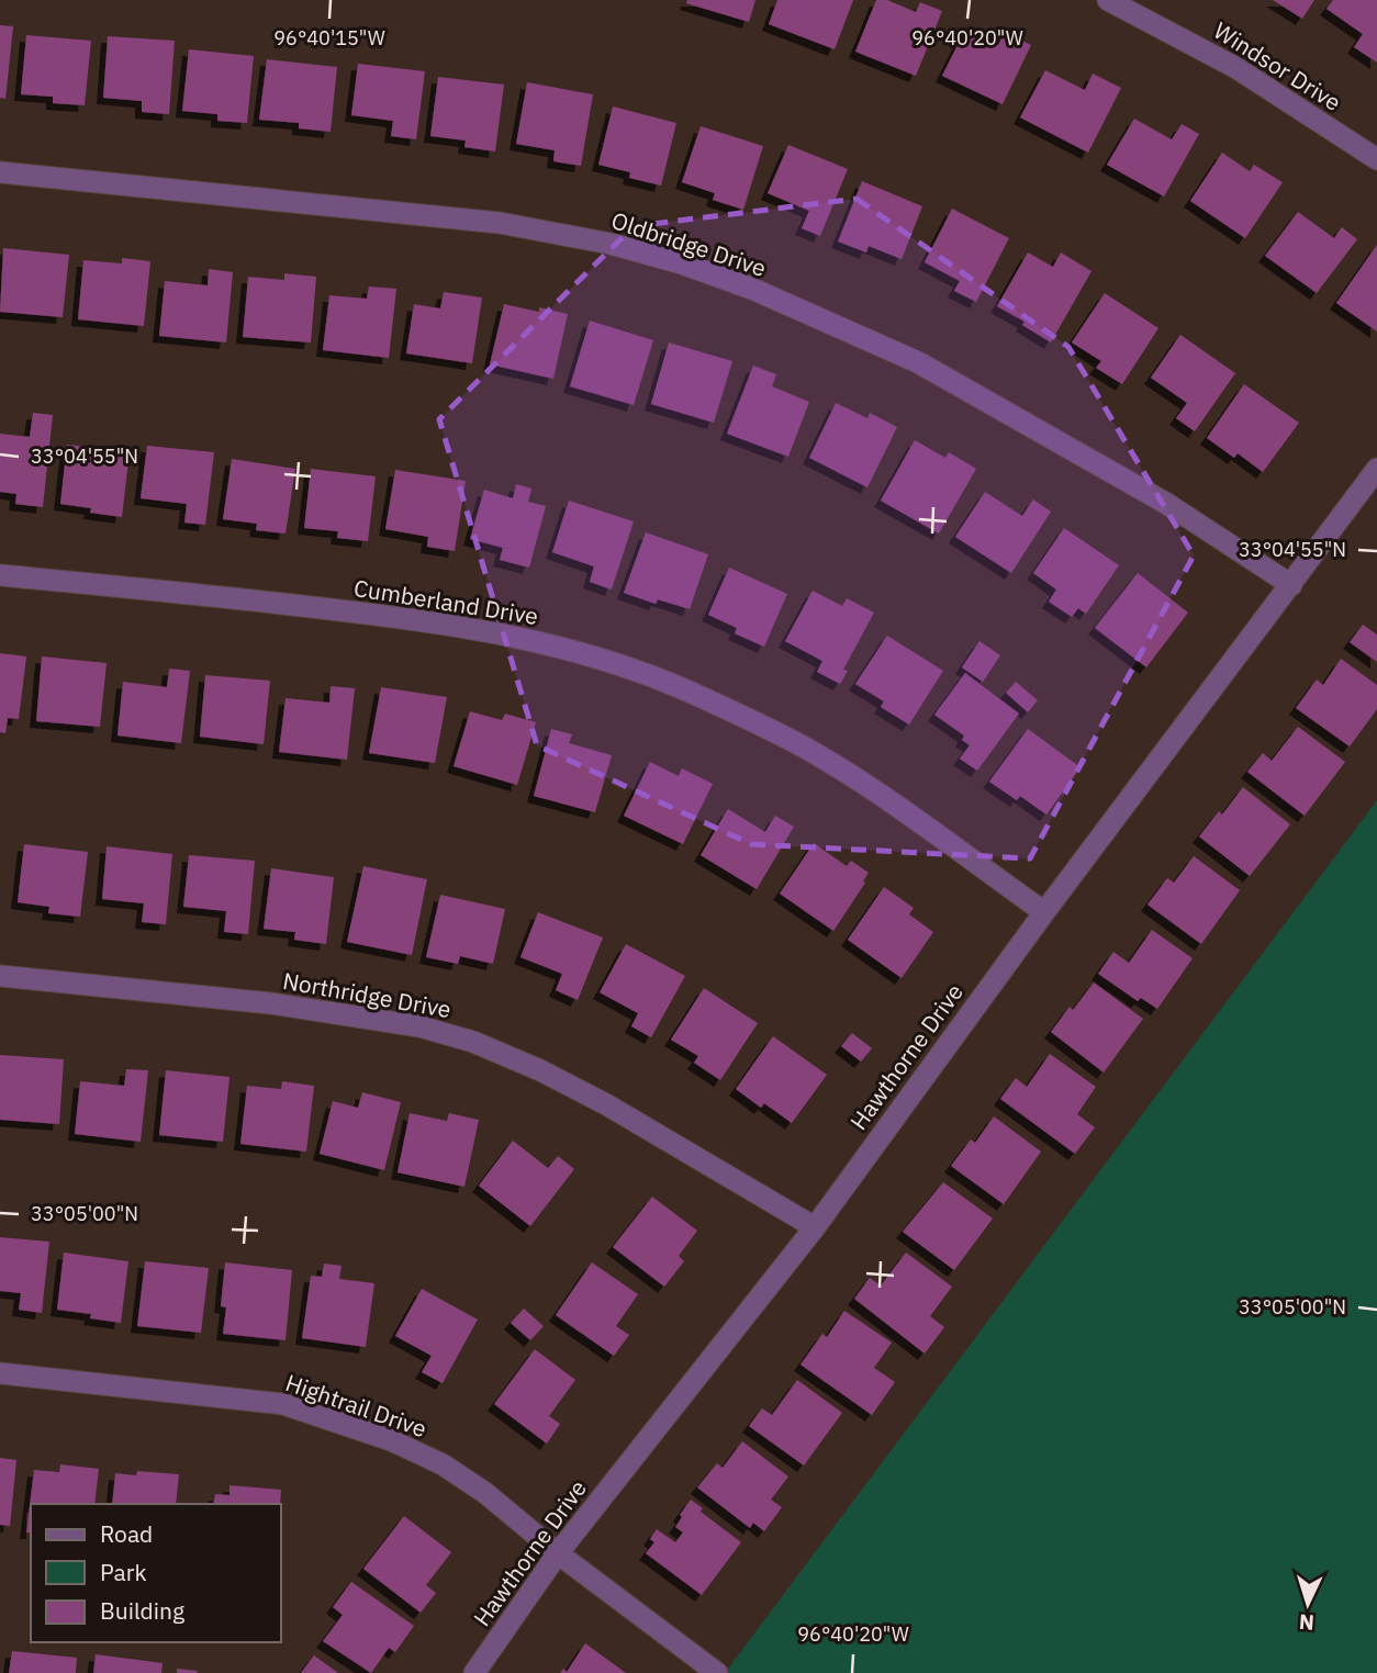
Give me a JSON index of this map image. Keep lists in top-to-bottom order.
{
  "streets": {
    "street": [
      "Windsor Drive",
      "Oldbridge Drive",
      "Cumberland Drive",
      "Northridge Drive",
      "Hawthorne Drive",
      "Hightrail Drive"
    ]
  },
  "crossings": [
    ["Oldbridge Drive", "Hawthorne Drive"],
    ["Cumberland Drive", "Hawthorne Drive"],
    ["Northridge Drive", "Hawthorne Drive"],
    ["Hawthorne Drive", "Hightrail Drive"]
  ],
  "legend": ["Road", "Park", "Building"],
  "north": "bottom",
  "coordinates": [
    "96°40'15\"W",
    "96°40'20\"W",
    "33°04'55\"N",
    "33°05'00\"N"
  ]
}
